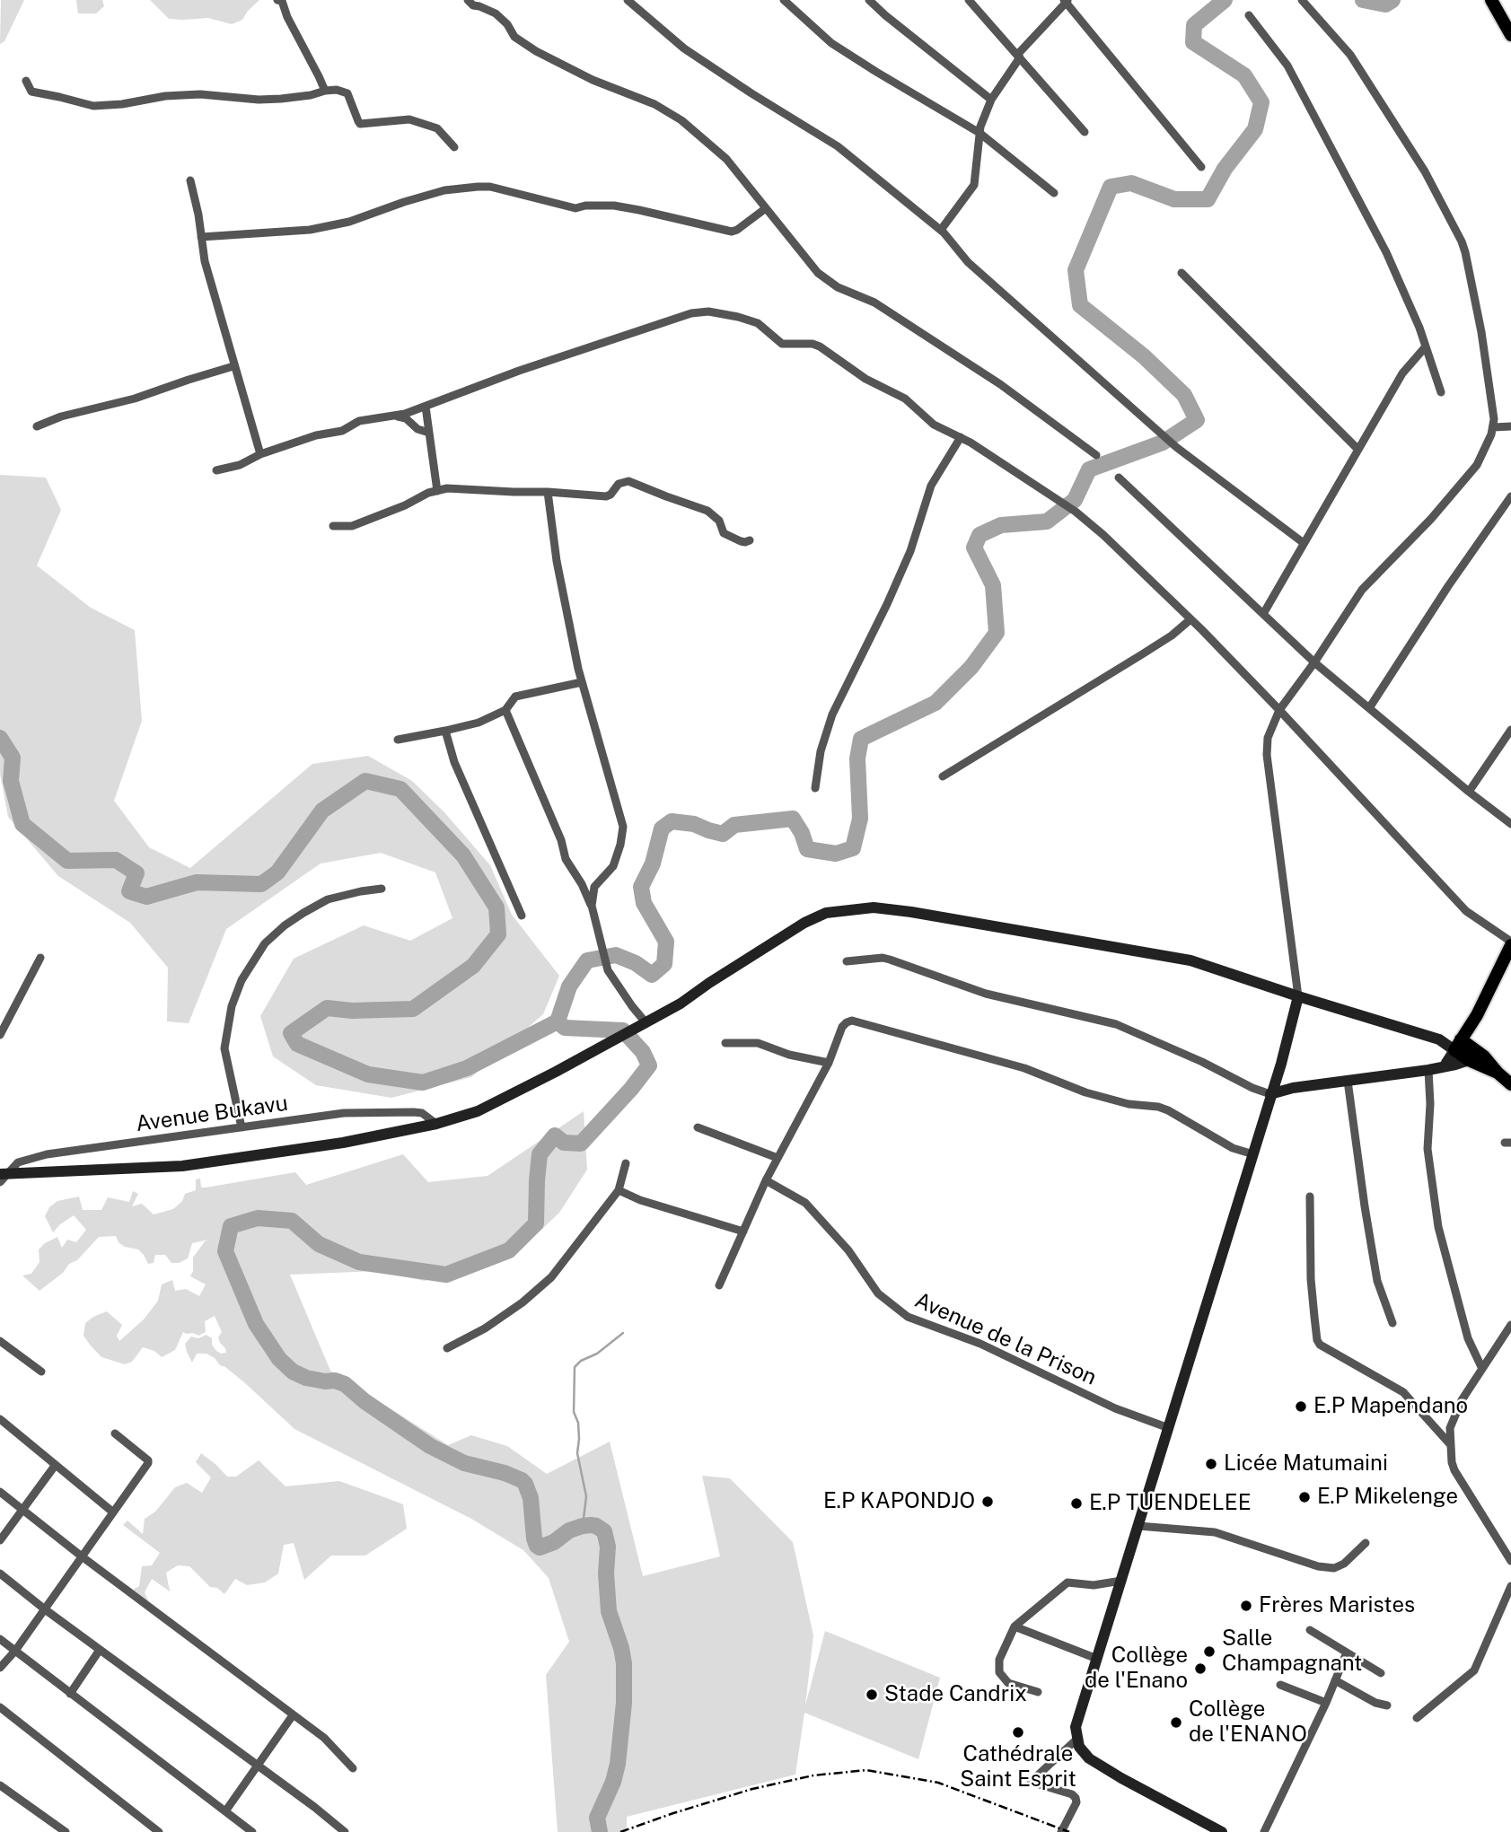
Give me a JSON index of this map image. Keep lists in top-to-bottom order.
{
  "streets": {
    "street": ["Avenue Bukavu", "Avenue de la Prison"]
  },
  "places": [
    "E.P Mapendano",
    "Licée Matumaini",
    "E.P Mikelenge",
    "E.P KAPONDJO",
    "E.P TUENDELEE",
    "Frères Maristes",
    "Salle Champagnant",
    "Collège de l'Enano",
    "Stade Candrix",
    "Collège de l'ENANO",
    "Cathédrale Saint Esprit"
  ]
}
